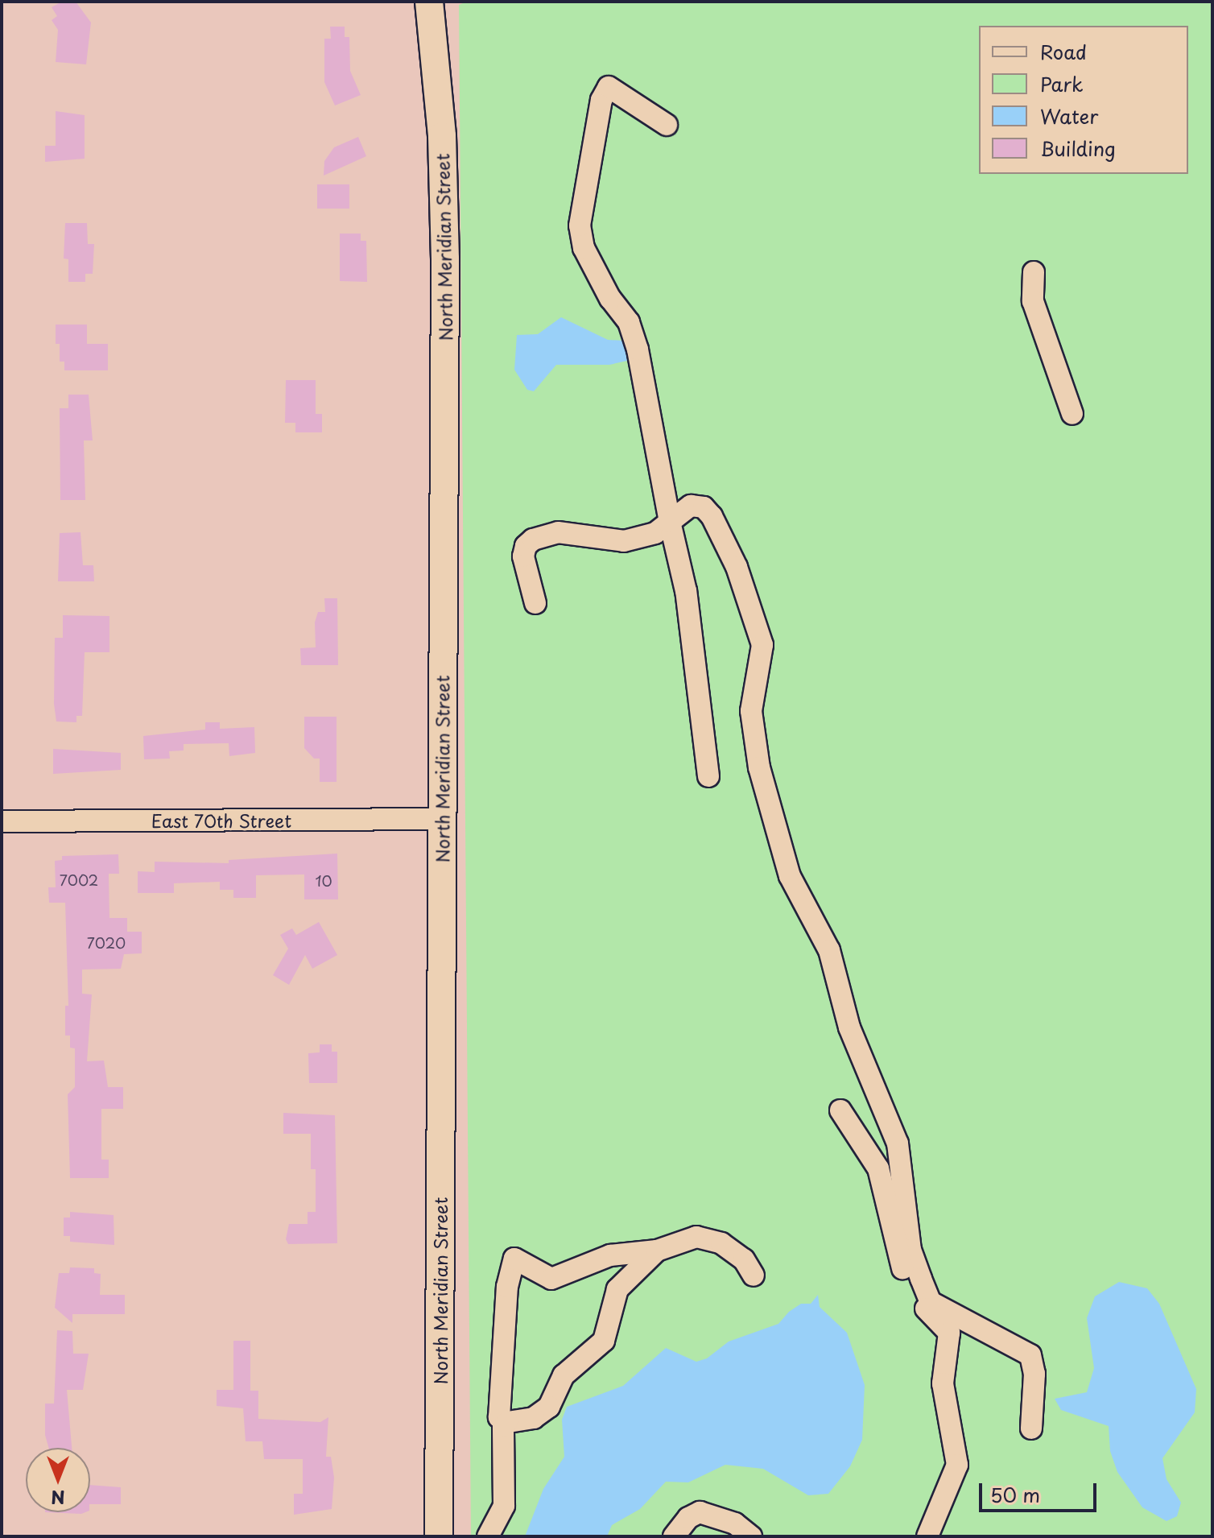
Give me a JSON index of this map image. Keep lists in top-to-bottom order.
{
  "streets": {
    "main road": ["North Meridian Street"],
    "street": ["East 70th Street"]
  },
  "crossings": [
    ["North Meridian Street", "East 70th Street"]
  ],
  "house_numbers": ["7002", "10", "7020"],
  "legend": [
    "Road",
    "Park",
    "Water",
    "Building"
  ],
  "scale_bar": "50 m",
  "north": "bottom"
}
